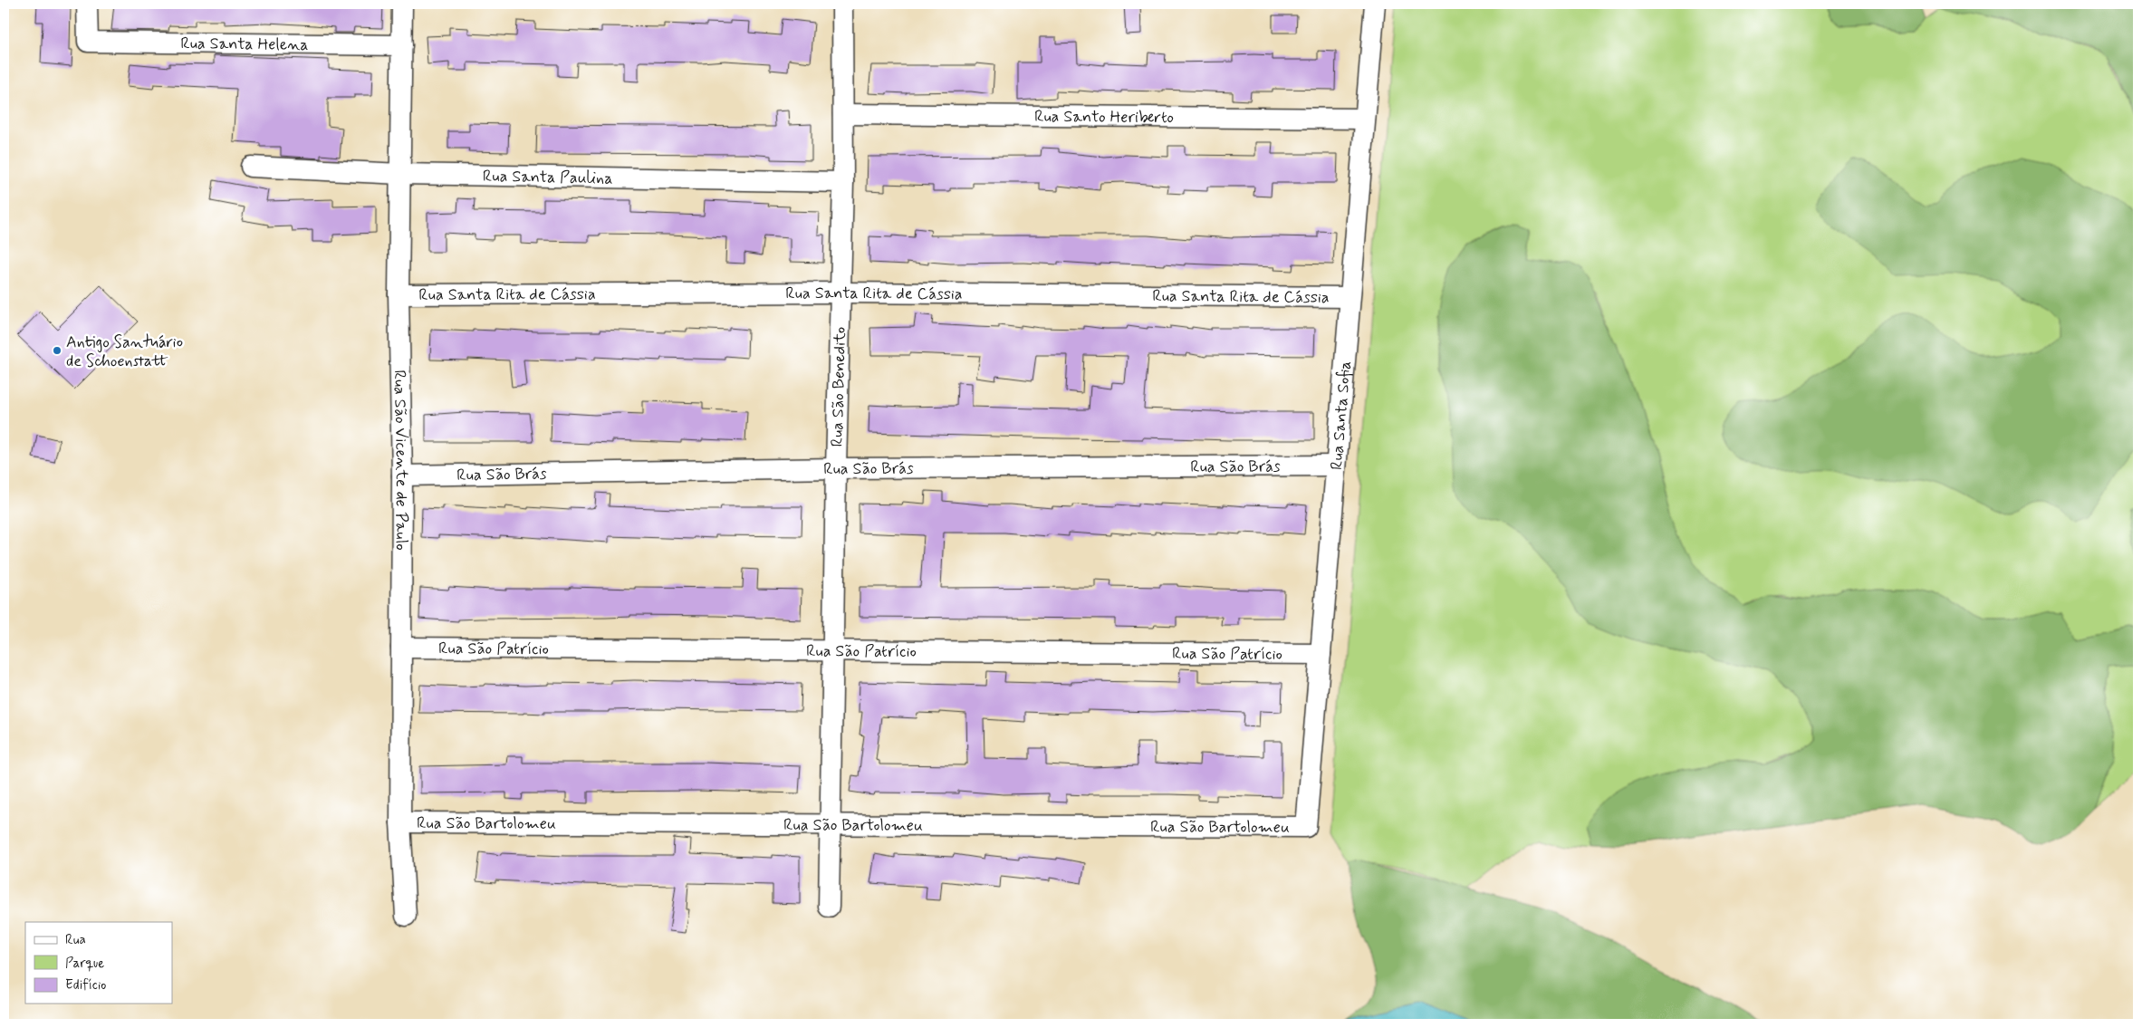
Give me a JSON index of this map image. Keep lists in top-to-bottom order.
{
  "streets": {
    "street": [
      "Rua Santa Helena",
      "Rua Santo Heriberto",
      "Rua Santa Paulina",
      "Rua Santa Rita de Cássia",
      "Rua São Benedito",
      "Rua Santa Sofia",
      "Rua São Vicente de Paulo",
      "Rua São Brás",
      "Rua São Patrício",
      "Rua São Bartolomeu"
    ]
  },
  "crossings": [
    ["Rua Santa Helena", "Rua São Vicente de Paulo"],
    ["Rua Santo Heriberto", "Rua São Benedito"],
    ["Rua Santo Heriberto", "Rua Santa Sofia"],
    ["Rua Santa Paulina", "Rua São Benedito"],
    ["Rua Santa Paulina", "Rua São Vicente de Paulo"],
    ["Rua Santa Rita de Cássia", "Rua São Benedito"],
    ["Rua Santa Rita de Cássia", "Rua Santa Sofia"],
    ["Rua Santa Rita de Cássia", "Rua São Vicente de Paulo"],
    ["Rua São Benedito", "Rua São Brás"],
    ["Rua São Benedito", "Rua São Patrício"],
    ["Rua São Benedito", "Rua São Bartolomeu"],
    ["Rua Santa Sofia", "Rua São Brás"],
    ["Rua Santa Sofia", "Rua São Patrício"],
    ["Rua Santa Sofia", "Rua São Bartolomeu"],
    ["Rua São Vicente de Paulo", "Rua São Brás"],
    ["Rua São Vicente de Paulo", "Rua São Patrício"],
    ["Rua São Vicente de Paulo", "Rua São Bartolomeu"]
  ],
  "places": ["Antigo Santuário de Schoenstatt"],
  "legend": ["Rua", "Parque", "Edifício"]
}
